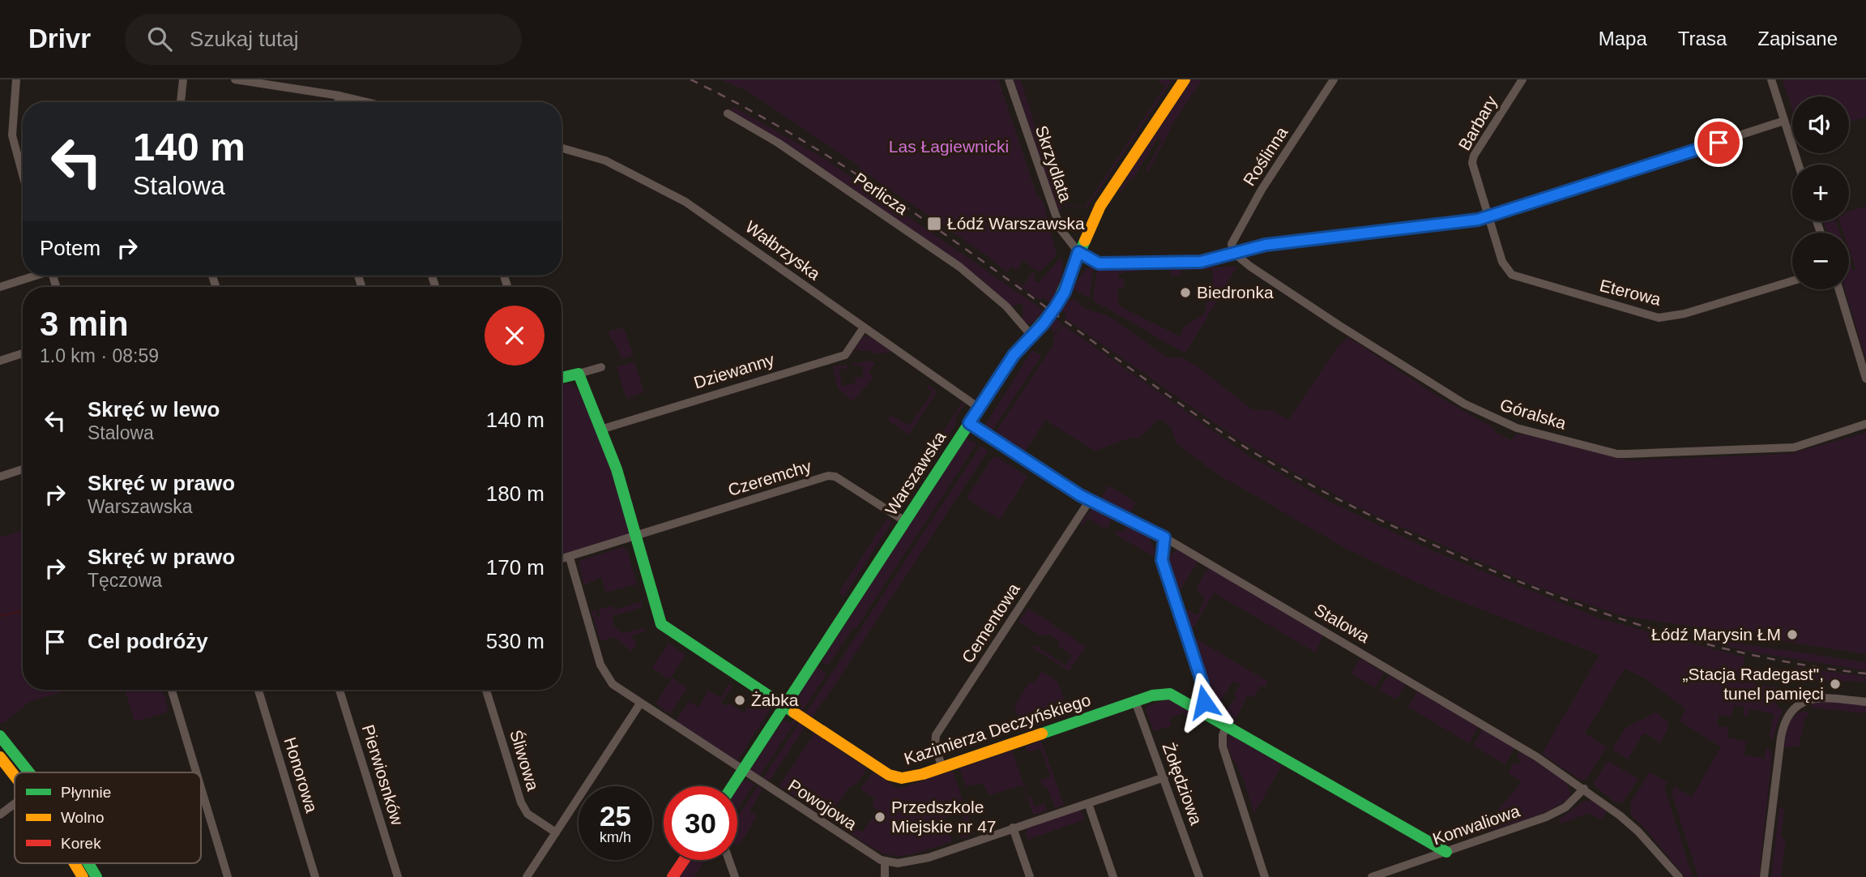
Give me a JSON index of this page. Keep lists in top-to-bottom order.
{
  "streets": {
    "street": [
      "Barbary",
      "Roślinna",
      "Skrzydlata",
      "Perlicza",
      "Wałbrzyska",
      "Eterowa",
      "Dziewanny",
      "Góralska",
      "Warszawska",
      "Czeremchy",
      "Cementowa",
      "Stalowa",
      "Kazimierza Deczyńskiego",
      "Śliwowa",
      "Honorowa",
      "Pierwiosnków",
      "Żołędziowa",
      "Powojowa",
      "Konwaliowa"
    ]
  },
  "crossings": [
    ["Barbary", "Eterowa"],
    ["Roślinna", "Góralska"],
    ["Skrzydlata", "Warszawska"],
    ["Perlicza", "Warszawska"],
    ["Wałbrzyska", "Dziewanny"],
    ["Wałbrzyska", "Warszawska"],
    ["Dziewanny", "Kazimierza Deczyńskiego"],
    ["Warszawska", "Czeremchy"],
    ["Warszawska", "Stalowa"],
    ["Warszawska", "Kazimierza Deczyńskiego"],
    ["Warszawska", "Powojowa"],
    ["Czeremchy", "Kazimierza Deczyńskiego"],
    ["Czeremchy", "Powojowa"],
    ["Cementowa", "Stalowa"],
    ["Cementowa", "Kazimierza Deczyńskiego"],
    ["Stalowa", "Konwaliowa"],
    ["Kazimierza Deczyńskiego", "Żołędziowa"],
    ["Kazimierza Deczyńskiego", "Konwaliowa"],
    ["Żołędziowa", "Powojowa"]
  ],
  "parks": ["Las Łagiewnicki"],
  "places": {
    "transit": ["Łódź Warszawska"],
    "other": [
      "Biedronka",
      "Łódź Marysin ŁM",
      "„Stacja Radegast\", tunel pamięci",
      "Żabka",
      "Przedszkole Miejskie nr 47"
    ]
  },
  "legend": ["Płynnie", "Wolno", "Korek"],
  "page": {
    "header": "Drivr",
    "search": "Szukaj tutaj",
    "nav": ["Mapa", "Trasa", "Zapisane"],
    "map_buttons": ["+", "−"],
    "turn": ["140 m", "Stalowa"],
    "then": "Potem",
    "heading": ["3 min", "1.0 km · 08:59"],
    "list": [
      {
        "name": "Skręć w lewo",
        "note": "Stalowa",
        "value": "140 m"
      },
      {
        "name": "Skręć w prawo",
        "note": "Warszawska",
        "value": "180 m"
      },
      {
        "name": "Skręć w prawo",
        "note": "Tęczowa",
        "value": "170 m"
      },
      {
        "name": "Cel podróży",
        "value": "530 m"
      }
    ],
    "speed": "25 km/h",
    "limit": "30"
  }
}
